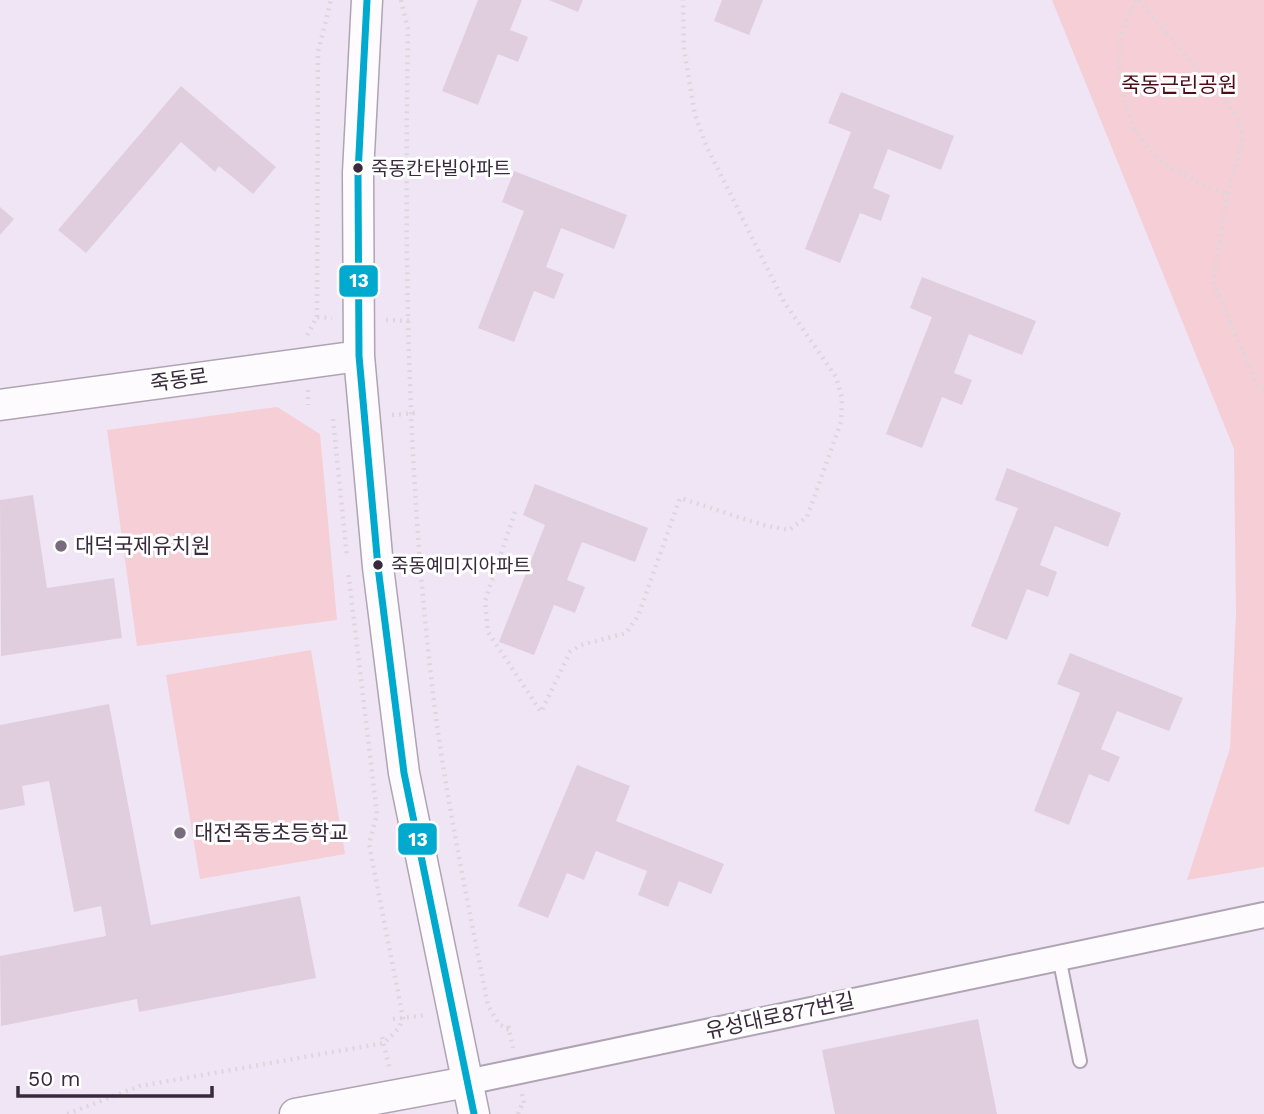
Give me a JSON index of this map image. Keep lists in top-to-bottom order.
{
  "streets": {
    "street": ["죽동로", "유성대로877번길"]
  },
  "parks": ["죽동근린공원"],
  "places": [
    "죽동칸타빌아파트",
    "대덕국제유치원",
    "죽동예미지아파트",
    "대전죽동초등학교"
  ],
  "lines": ["transit line 13"],
  "scale_bar": "50 m"
}
